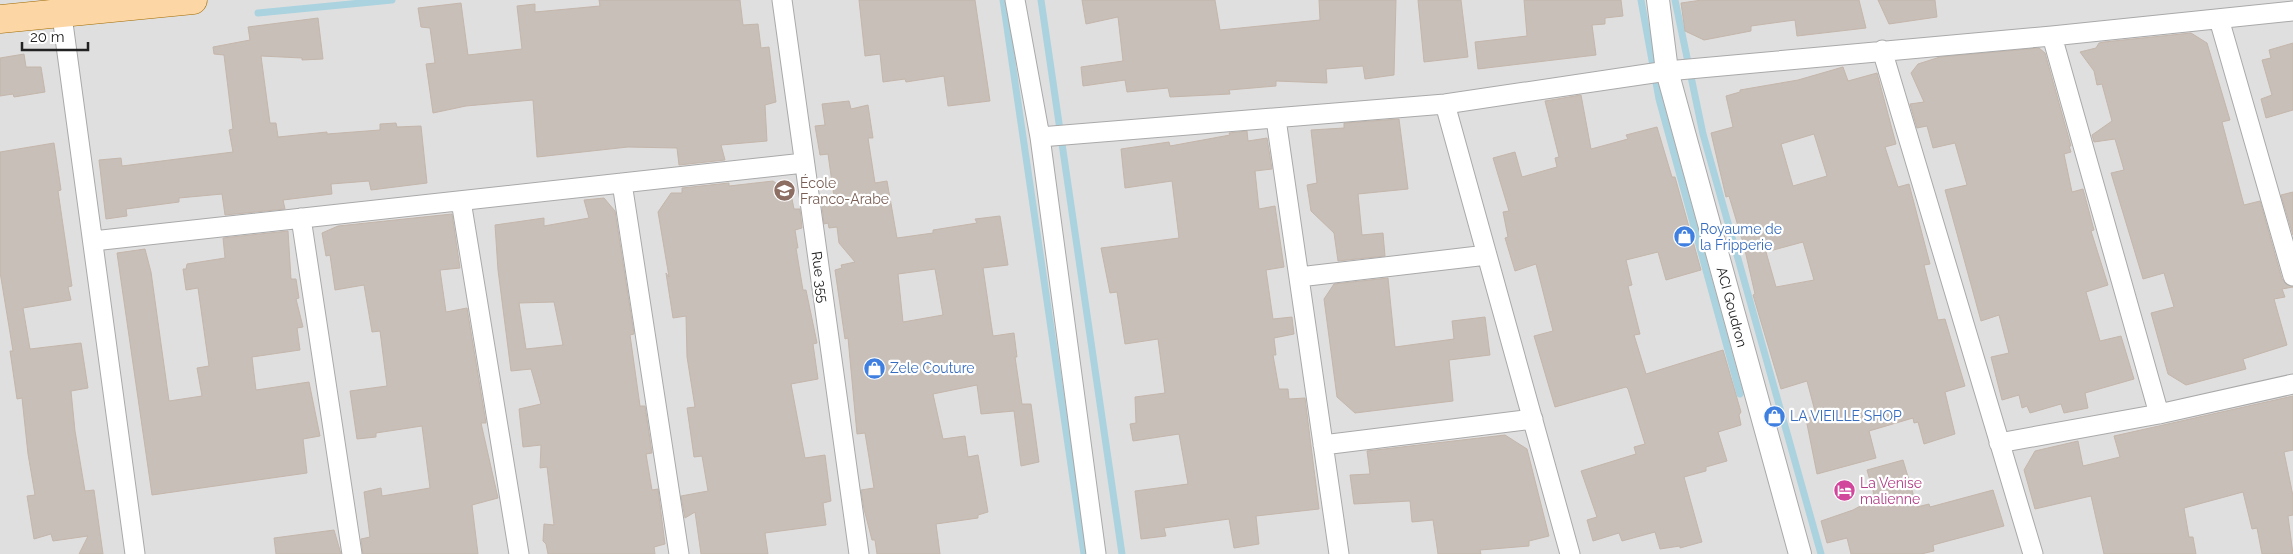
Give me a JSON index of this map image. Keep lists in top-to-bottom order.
{
  "streets": {
    "street": ["Rue 355", "ACI Goudron"]
  },
  "places": {
    "school or university": ["École Franco-Arabe"],
    "shop": ["Royaume de la Fripperie", "Zele Couture", "LA VIEILLE SHOP"],
    "hotel": ["La Venise malienne"]
  },
  "scale_bar": "20 m"
}
